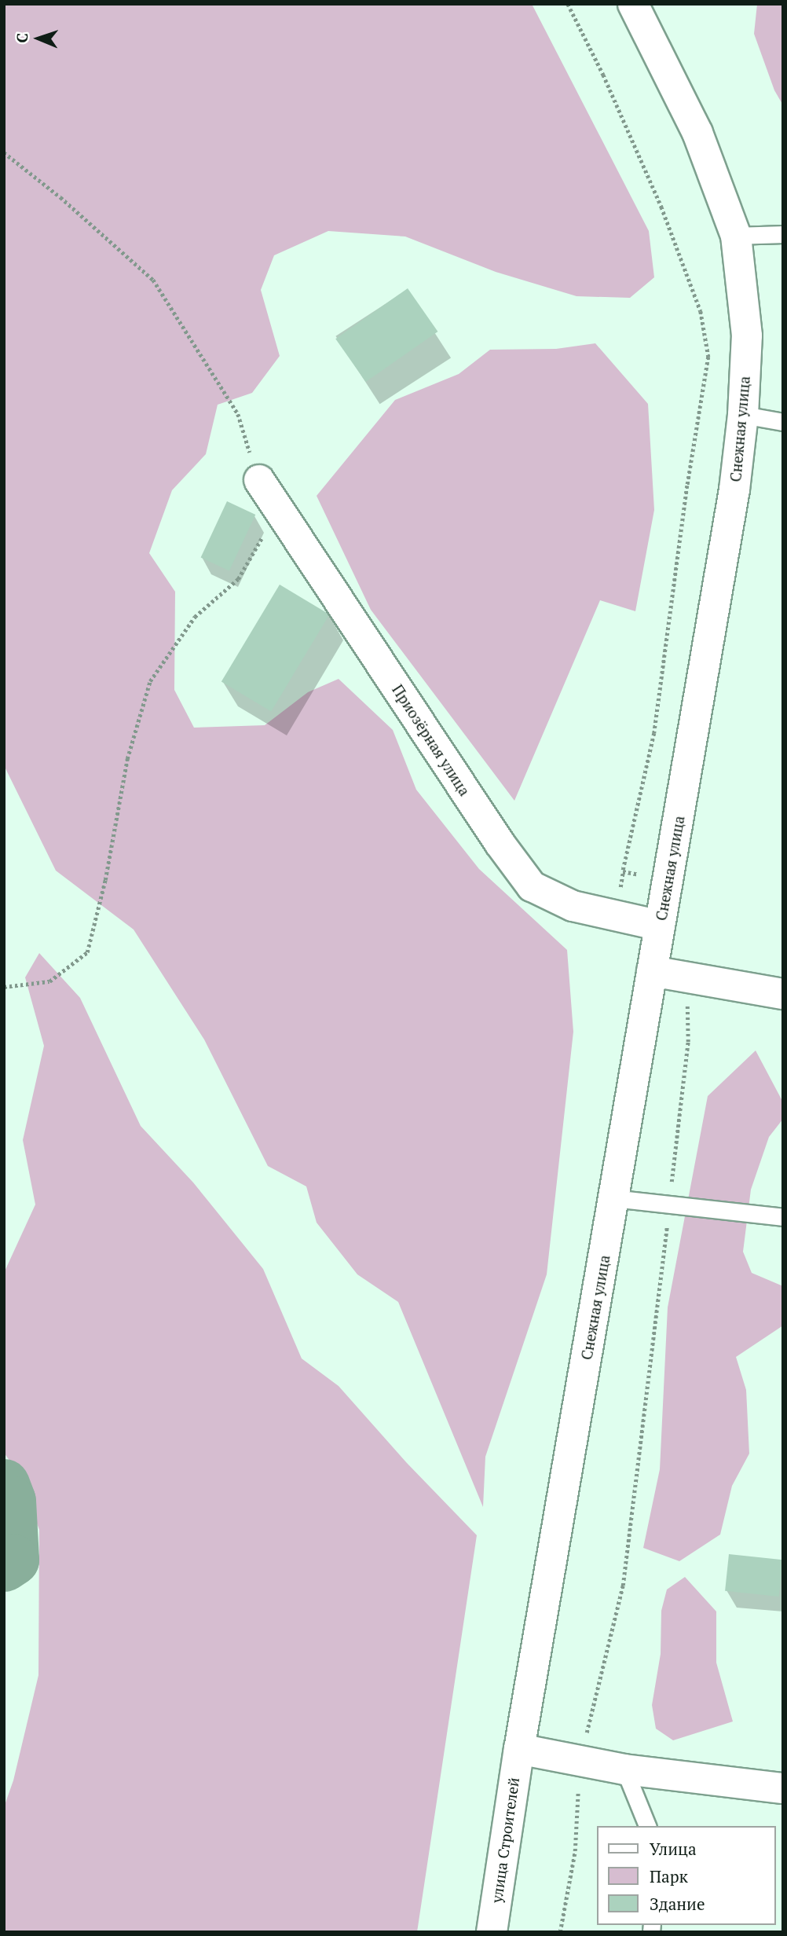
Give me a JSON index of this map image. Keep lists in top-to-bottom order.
{
  "streets": {
    "street": ["Снежная улица", "Приозёрная улица", "улица Строителей"]
  },
  "crossings": [
    ["Снежная улица", "Приозёрная улица"],
    ["Снежная улица", "улица Строителей"]
  ],
  "legend": ["Улица", "Парк", "Здание"],
  "north": "left"
}
